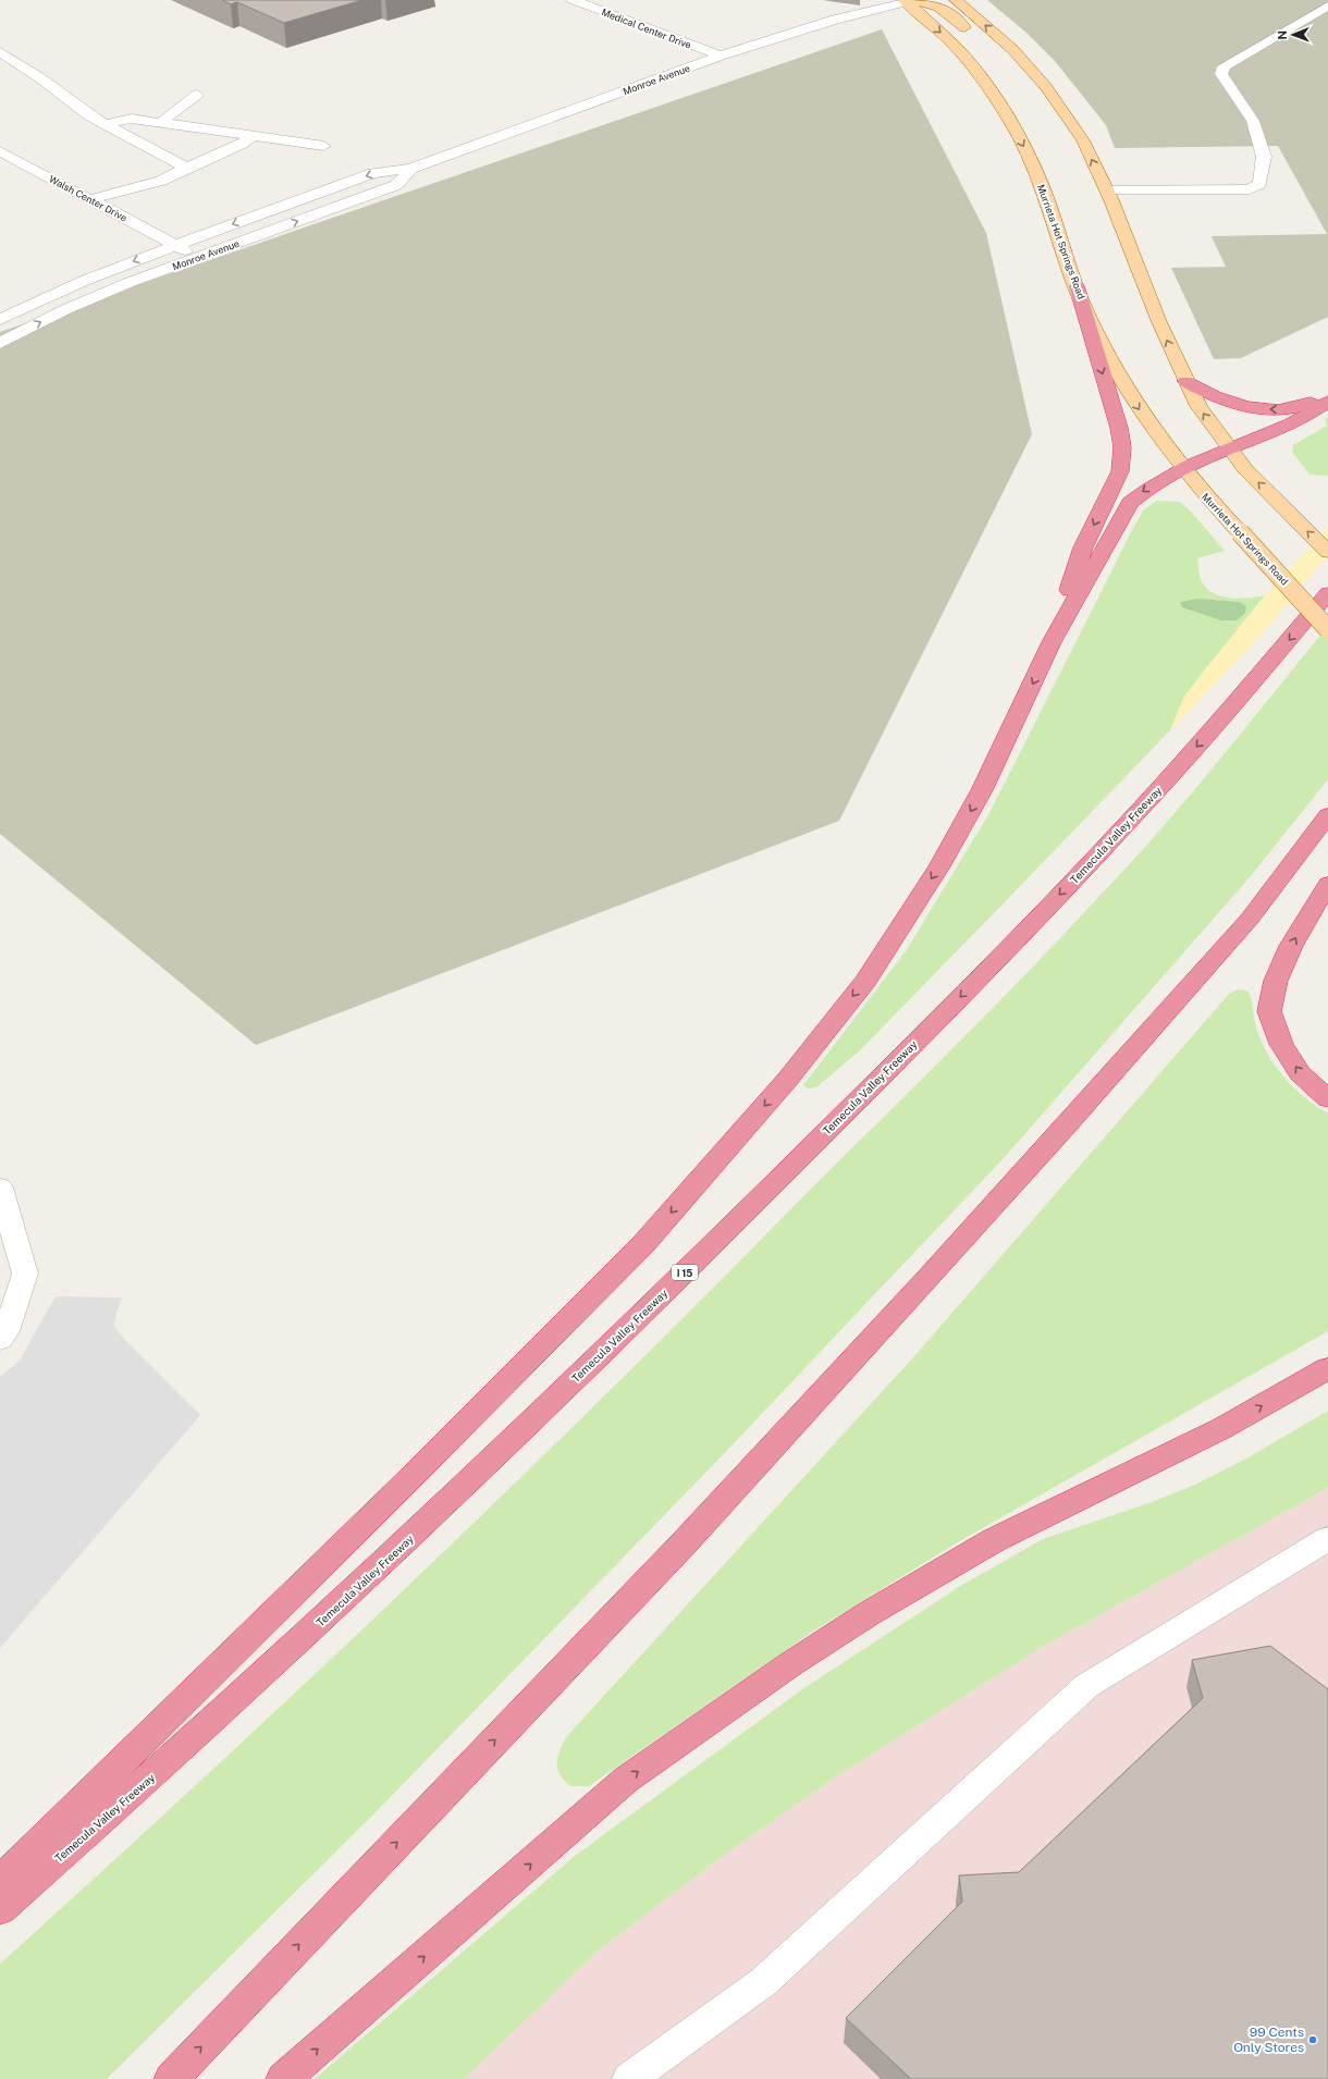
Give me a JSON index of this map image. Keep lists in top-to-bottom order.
{
  "streets": {
    "highway": ["Temecula Valley Freeway", "I 15"],
    "main road": ["Murrieta Hot Springs Road"],
    "street": ["Medical Center Drive", "Monroe Avenue", "Walsh Center Drive"]
  },
  "crossings": [
    ["Medical Center Drive", "Monroe Avenue"],
    ["Monroe Avenue", "Walsh Center Drive"],
    ["Monroe Avenue", "Murrieta Hot Springs Road"]
  ],
  "places": ["99 Cents Only Stores"],
  "north": "left"
}
